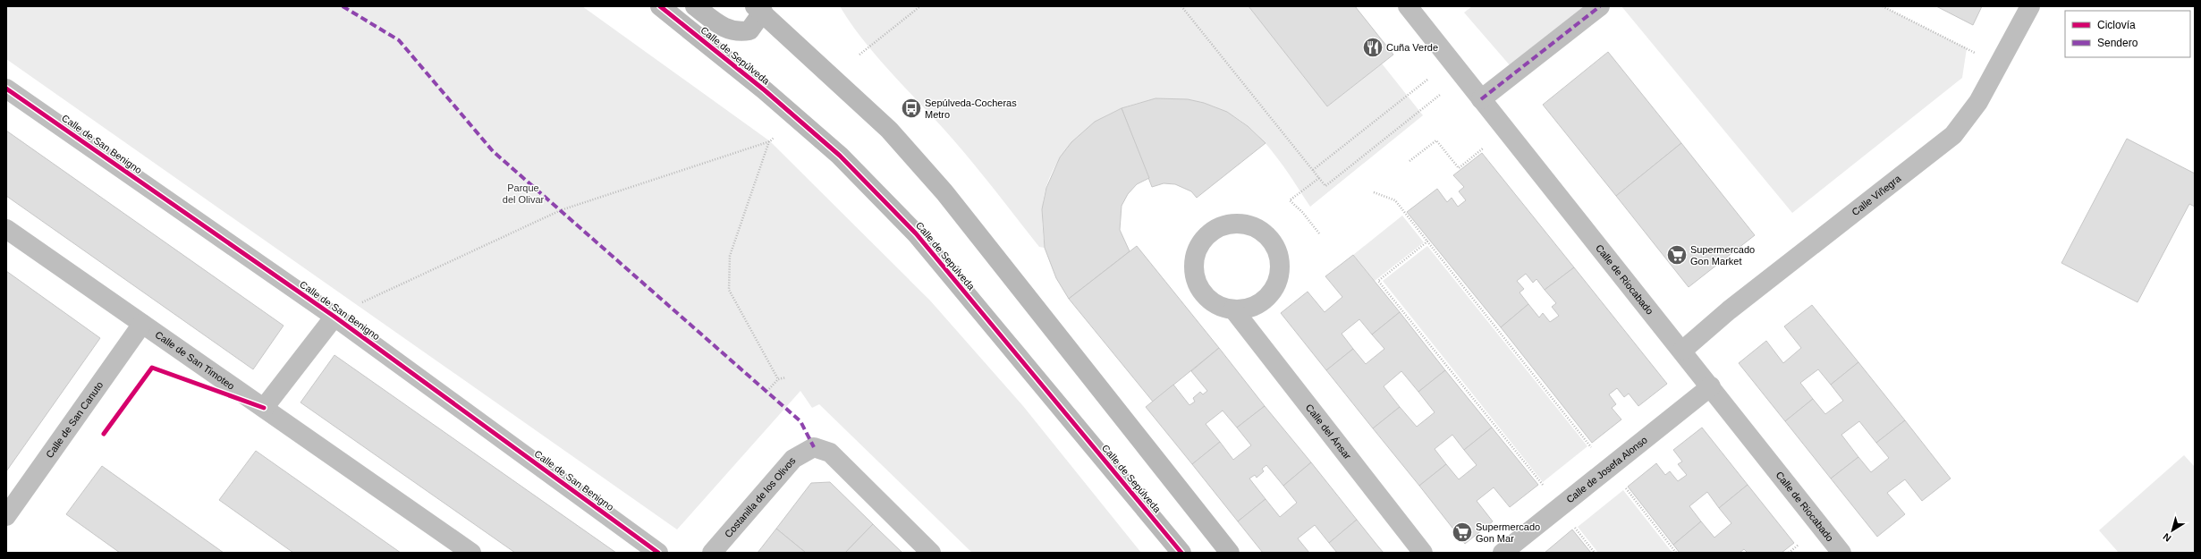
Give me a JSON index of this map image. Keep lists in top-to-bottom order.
{
  "streets": {
    "street": [
      "Calle de Sepúlveda",
      "Calle de San Benigno",
      "Calle Viñegra",
      "Calle de Riocabado",
      "Calle de San Timoteo",
      "Calle de San Canuto",
      "Calle del Ánsar",
      "Calle de Josefa Alonso",
      "Costanilla de los Olivos"
    ]
  },
  "crossings": [
    ["Calle Viñegra", "Calle de Riocabado"],
    ["Calle de Riocabado", "Calle de Josefa Alonso"],
    ["Calle de San Timoteo", "Calle de San Canuto"]
  ],
  "parks": ["Parque del Olivar"],
  "places": {
    "restaurant": ["Cuña Verde"],
    "bus stop": ["Sepúlveda-Cocheras Metro"],
    "supermarket": ["Supermercado Gon Market", "Supermercado Gon Mar"]
  },
  "legend": ["Ciclovía", "Sendero"],
  "north": "bottom left"
}
